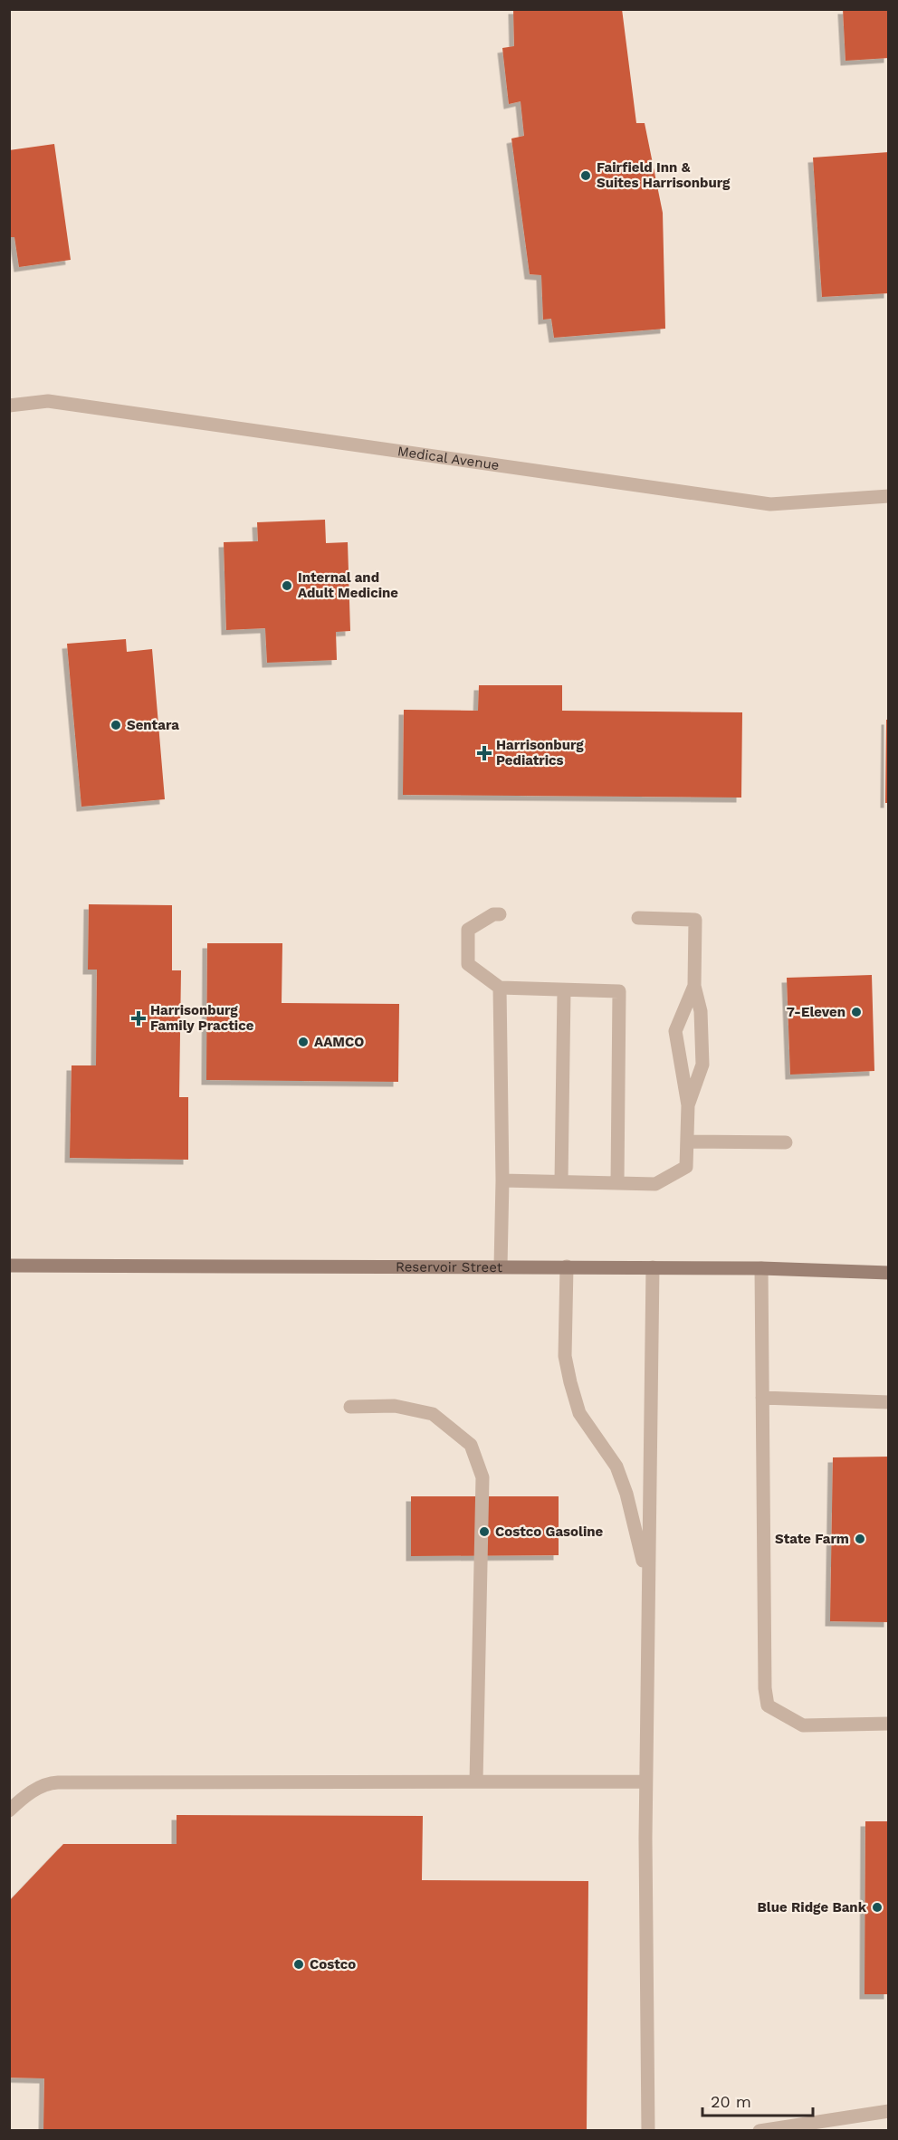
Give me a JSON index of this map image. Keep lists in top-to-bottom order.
{
  "streets": {
    "main road": ["Reservoir Street"],
    "street": ["Medical Avenue"]
  },
  "places": {
    "other": [
      "Fairfield Inn & Suites Harrisonburg",
      "Internal and Adult Medicine",
      "Sentara",
      "7-Eleven",
      "AAMCO",
      "Costco Gasoline",
      "State Farm",
      "Blue Ridge Bank",
      "Costco"
    ],
    "health": ["Harrisonburg Pediatrics", "Harrisonburg Family Practice"]
  },
  "scale_bar": "20 m"
}
